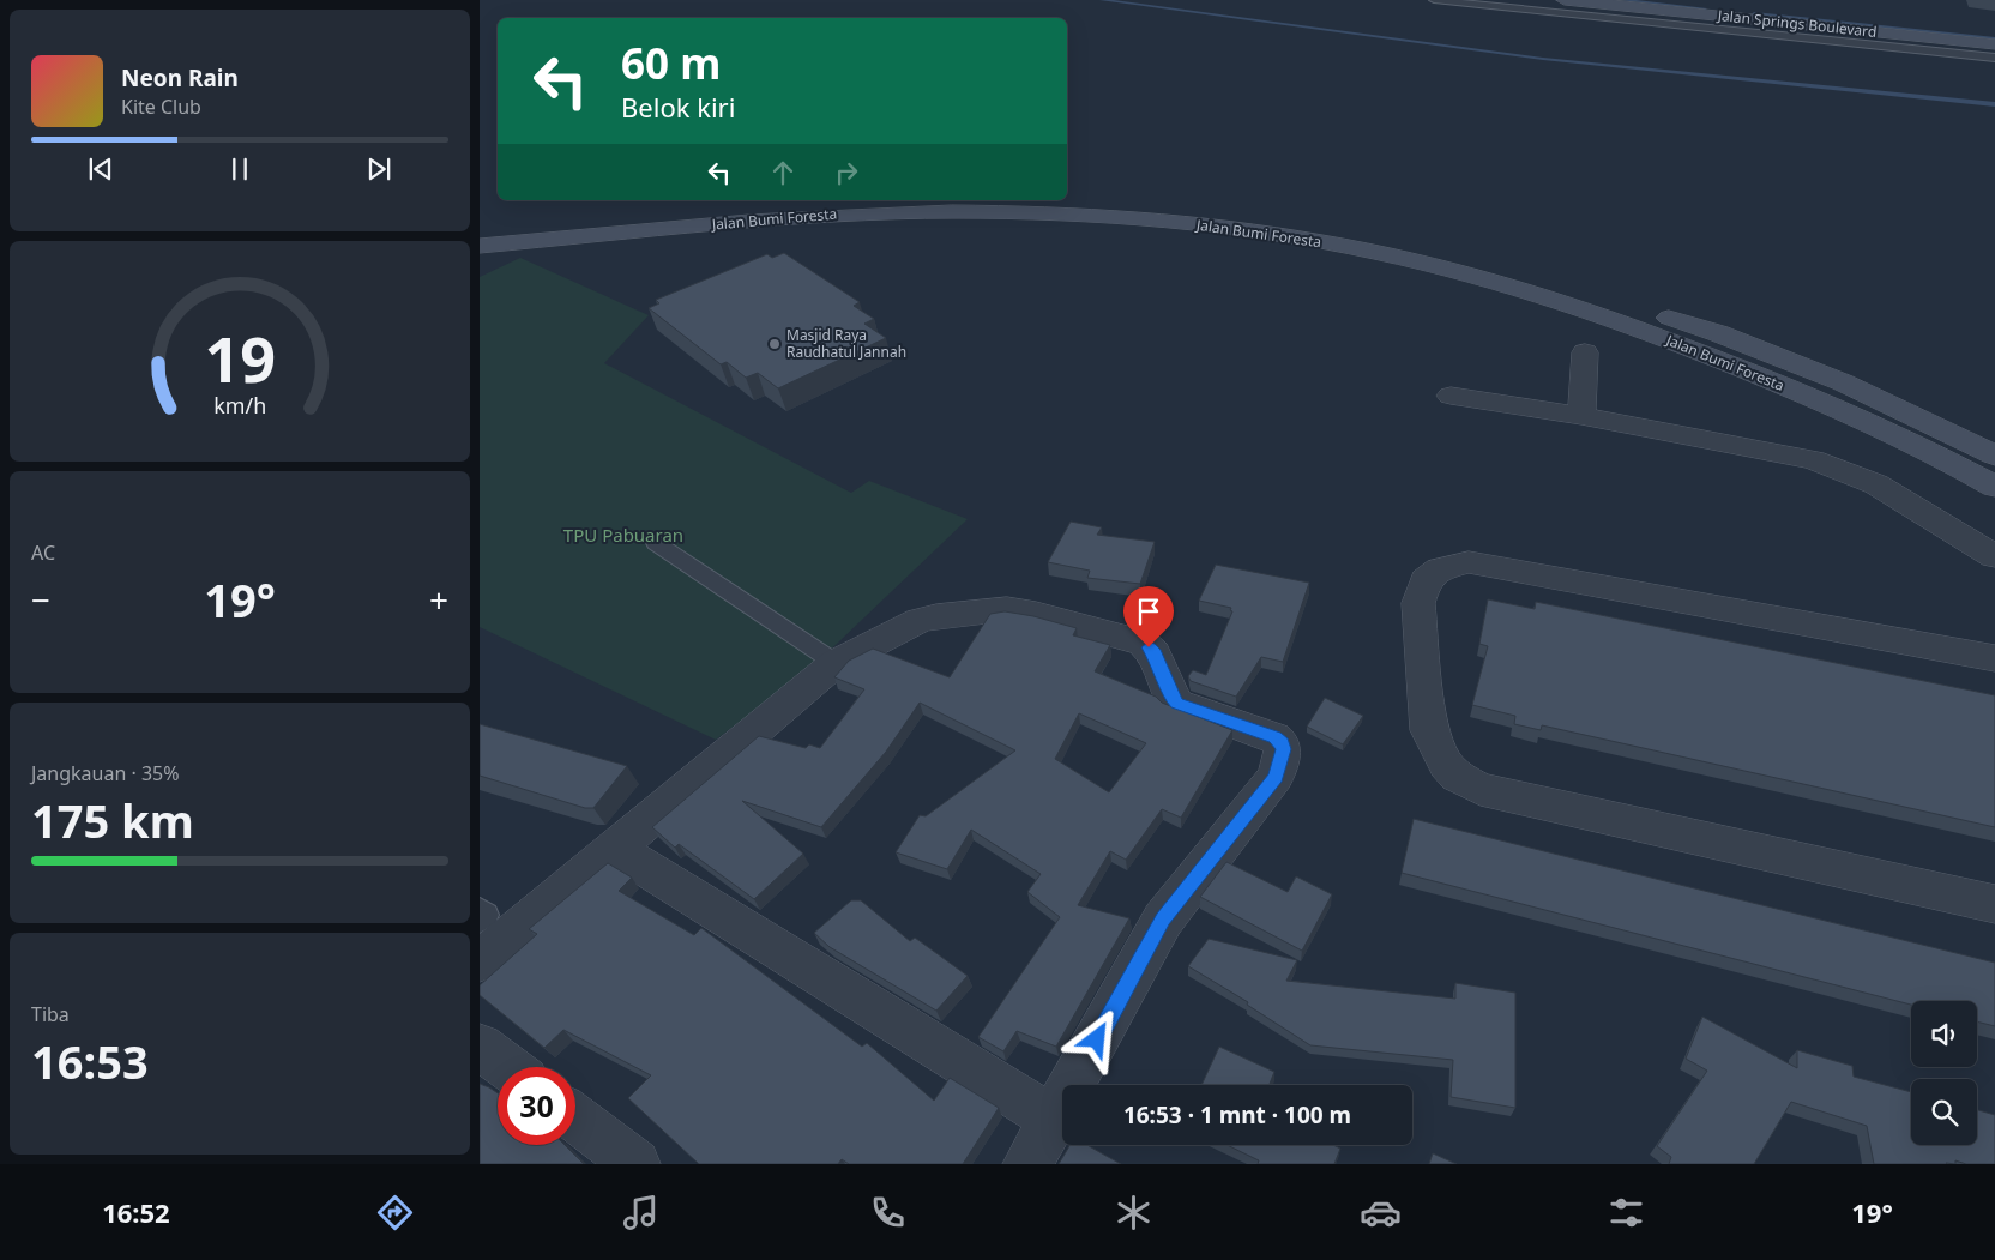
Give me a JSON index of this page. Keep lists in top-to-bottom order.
{
  "streets": {
    "main road": ["Jalan Springs Boulevard", "Jalan Bumi Foresta"]
  },
  "parks": ["TPU Pabuaran"],
  "places": ["Masjid Raya Raudhatul Jannah"],
  "page": {
    "turn": ["60 m", "Belok kiri"],
    "song": ["Neon Rain", "Kite Club"],
    "tile": [
      "AC",
      ["Jangkauan · 35%", "175 km"],
      ["Tiba", "16:53"]
    ],
    "heat": ["−", "19°", "+"],
    "limit": "30",
    "trip": "16:53 · 1 mnt · 100 m",
    "tabs": ["16:52", "19°"],
    "gauge": ["19", "km/h"]
  }
}
